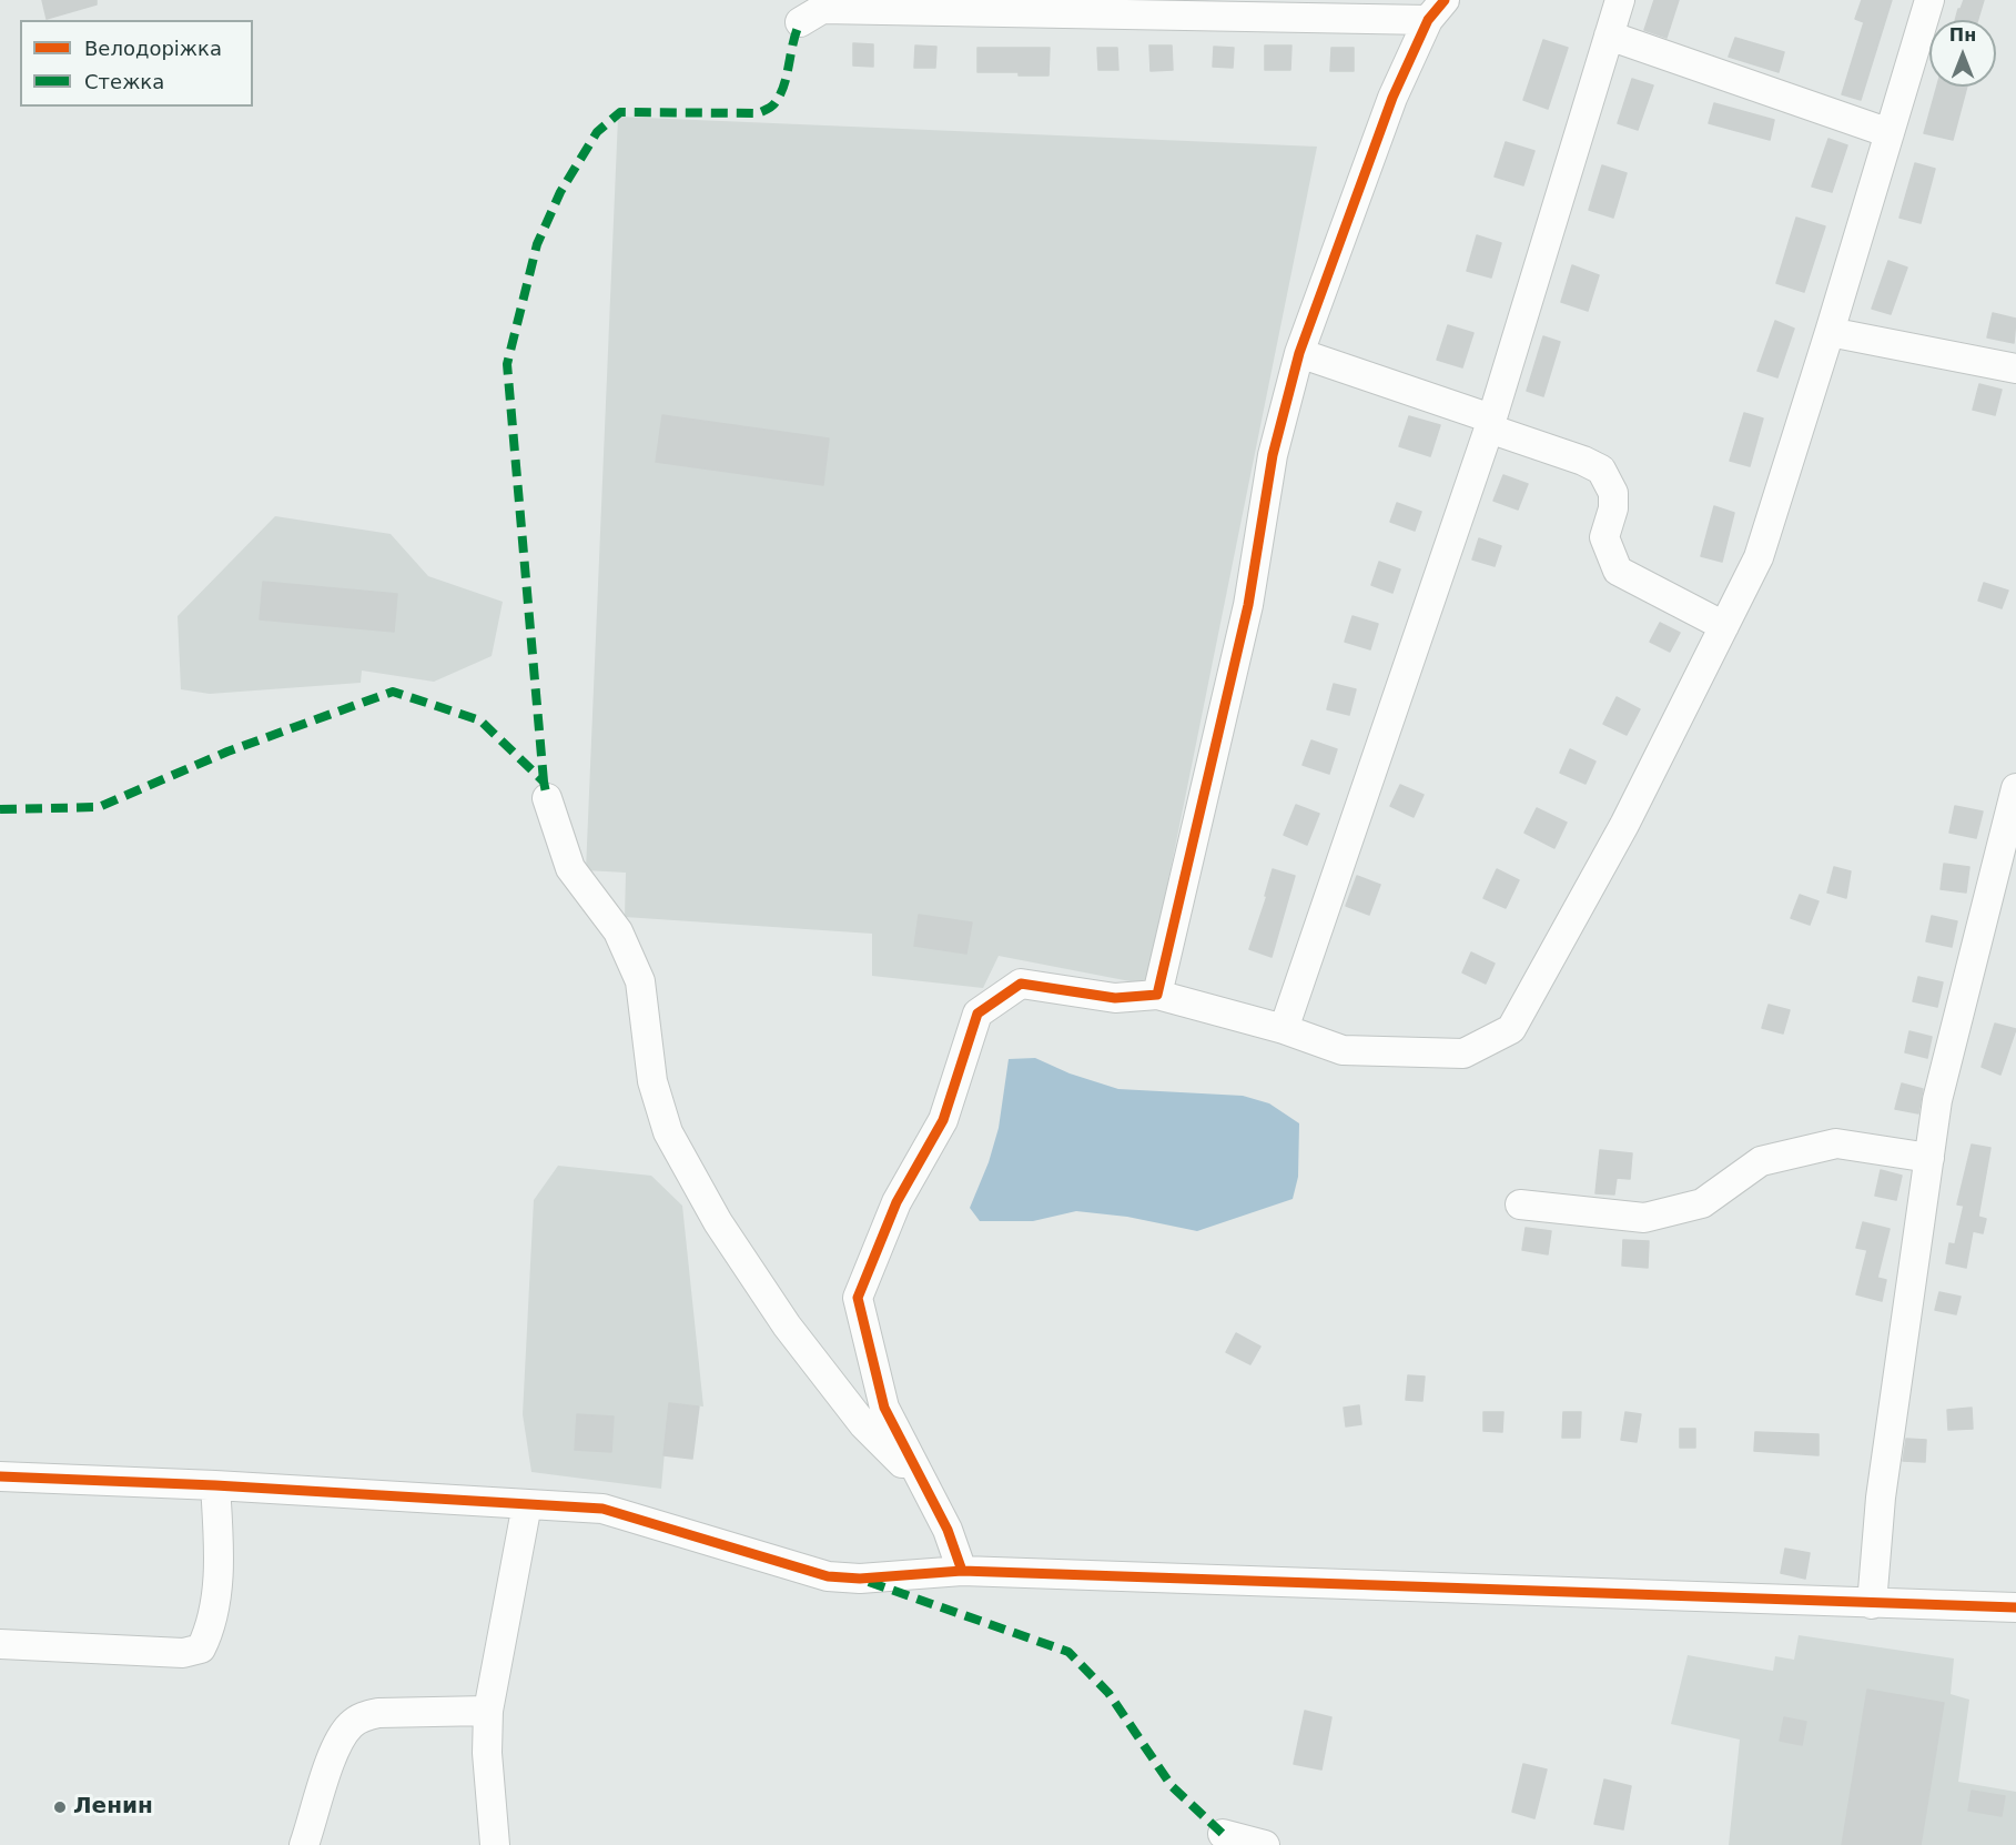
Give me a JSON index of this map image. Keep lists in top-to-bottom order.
{
  "places": ["Ленин"],
  "legend": ["Велодоріжка", "Стежка"],
  "north": "top"
}
